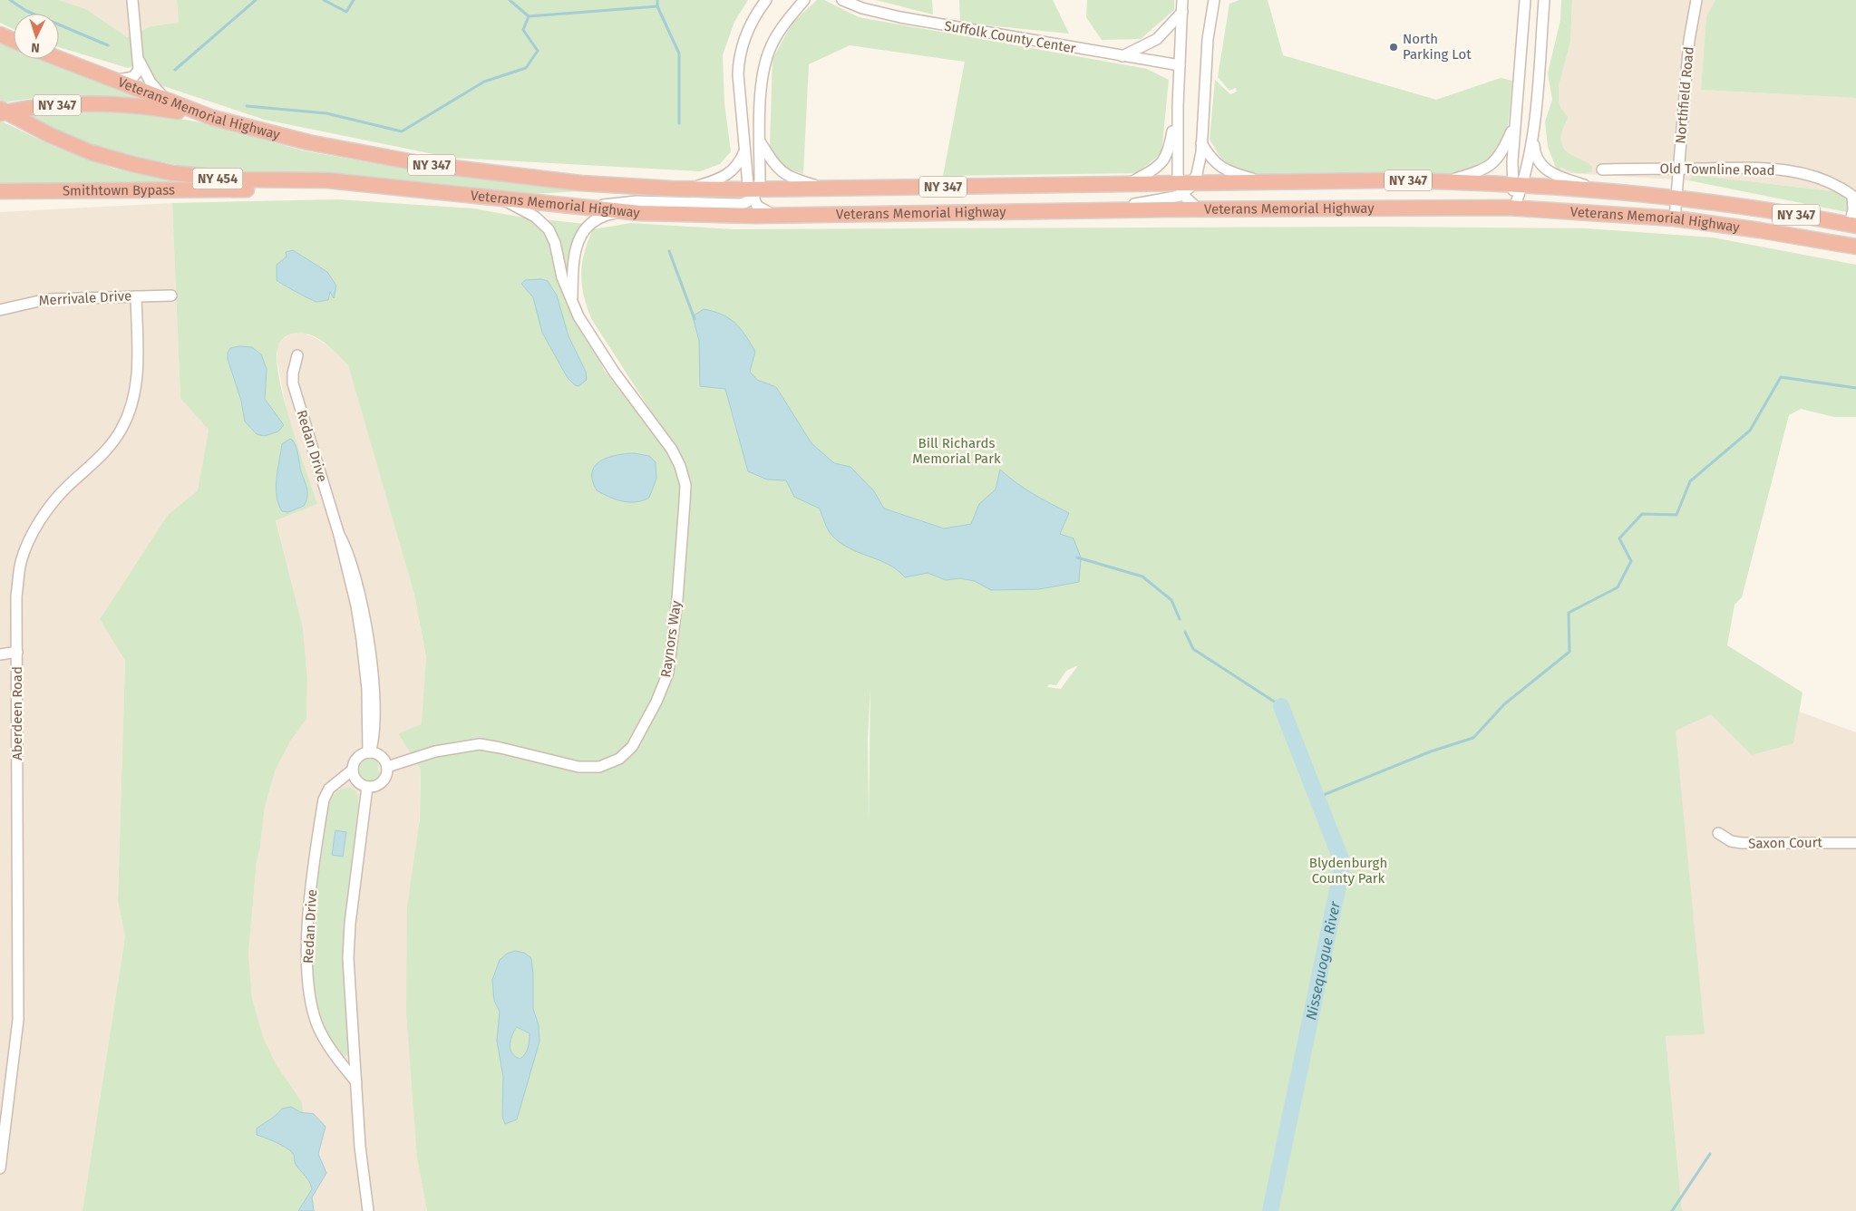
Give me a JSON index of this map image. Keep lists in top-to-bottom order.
{
  "streets": {
    "highway": [
      "NY 347",
      "Veterans Memorial Highway",
      "NY 454",
      "Smithtown Bypass"
    ],
    "street": [
      "Suffolk County Center",
      "Northfield Road",
      "Old Townline Road",
      "Merrivale Drive",
      "Redan Drive",
      "Raynors Way",
      "Aberdeen Road",
      "Saxon Court"
    ]
  },
  "crossings": [
    ["Northfield Road", "Veterans Memorial Highway"],
    ["Northfield Road", "Old Townline Road"],
    ["NY 347", "Veterans Memorial Highway"],
    ["Veterans Memorial Highway", "Old Townline Road"],
    ["Veterans Memorial Highway", "Smithtown Bypass"],
    ["Veterans Memorial Highway", "Raynors Way"],
    ["Merrivale Drive", "Aberdeen Road"],
    ["Redan Drive", "Raynors Way"]
  ],
  "water": ["Nissequogue River"],
  "parks": ["Bill Richards Memorial Park", "Blydenburgh County Park"],
  "places": ["North Parking Lot"],
  "north": "bottom"
}
